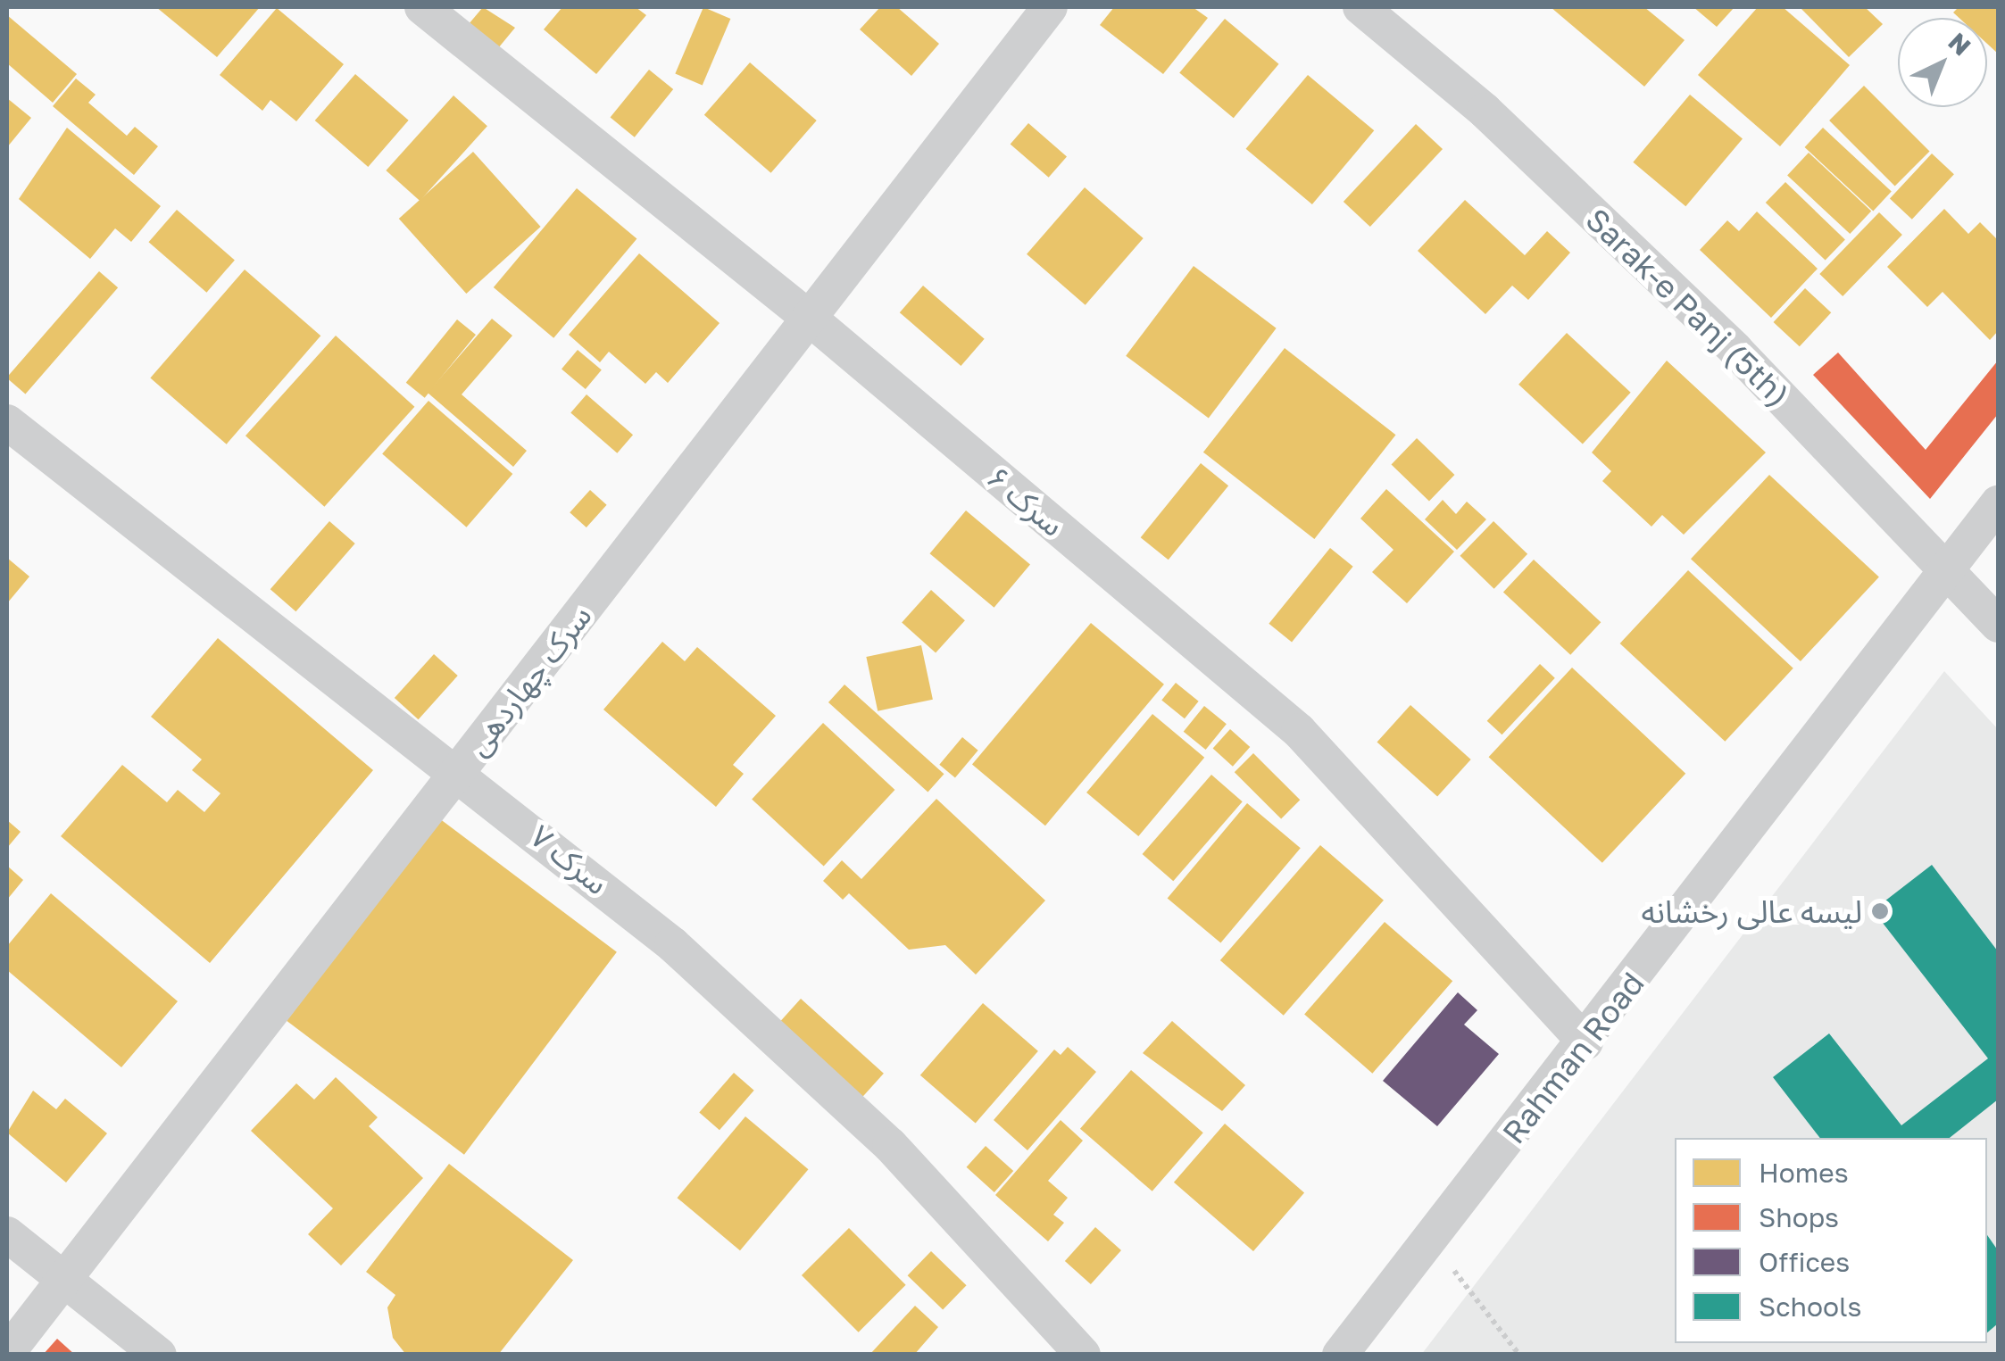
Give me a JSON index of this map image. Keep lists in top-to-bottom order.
{
  "streets": {
    "street": [
      "Sarak-e Panj (5th)",
      "سرک ۶",
      "سرک چهاردهی",
      "سرک ۷",
      "Rahman Road"
    ]
  },
  "crossings": [
    ["Sarak-e Panj (5th)", "Rahman Road"],
    ["سرک ۶", "سرک چهاردهی"],
    ["سرک ۶", "Rahman Road"],
    ["سرک چهاردهی", "سرک ۷"]
  ],
  "places": ["لیسه عالی رخشانه"],
  "legend": [
    "Homes",
    "Shops",
    "Offices",
    "Schools"
  ],
  "north": "top right"
}
